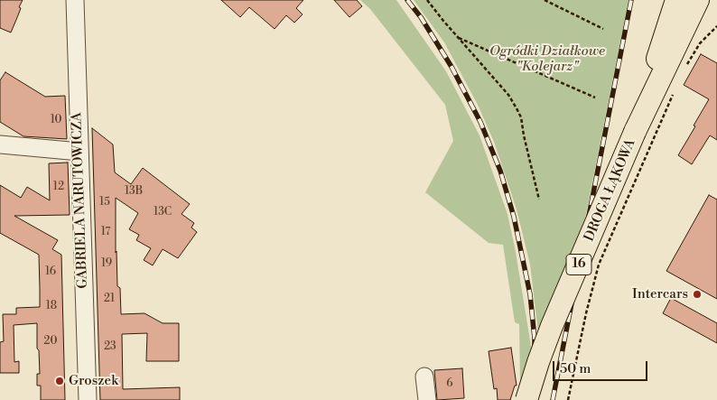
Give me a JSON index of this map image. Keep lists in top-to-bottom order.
{
  "streets": {
    "main road": ["DROGA ŁĄKOWA", "16"],
    "street": ["GABRIELA NARUTOWICZA"]
  },
  "parks": ["Ogródki Działkowe \"Kolejarz\""],
  "places": ["Intercars", "Groszek"],
  "house_numbers": [
    "10",
    "12",
    "13B",
    "15",
    "13C",
    "17",
    "19",
    "16",
    "21",
    "18",
    "20",
    "23",
    "6"
  ],
  "scale_bar": "50 m"
}
